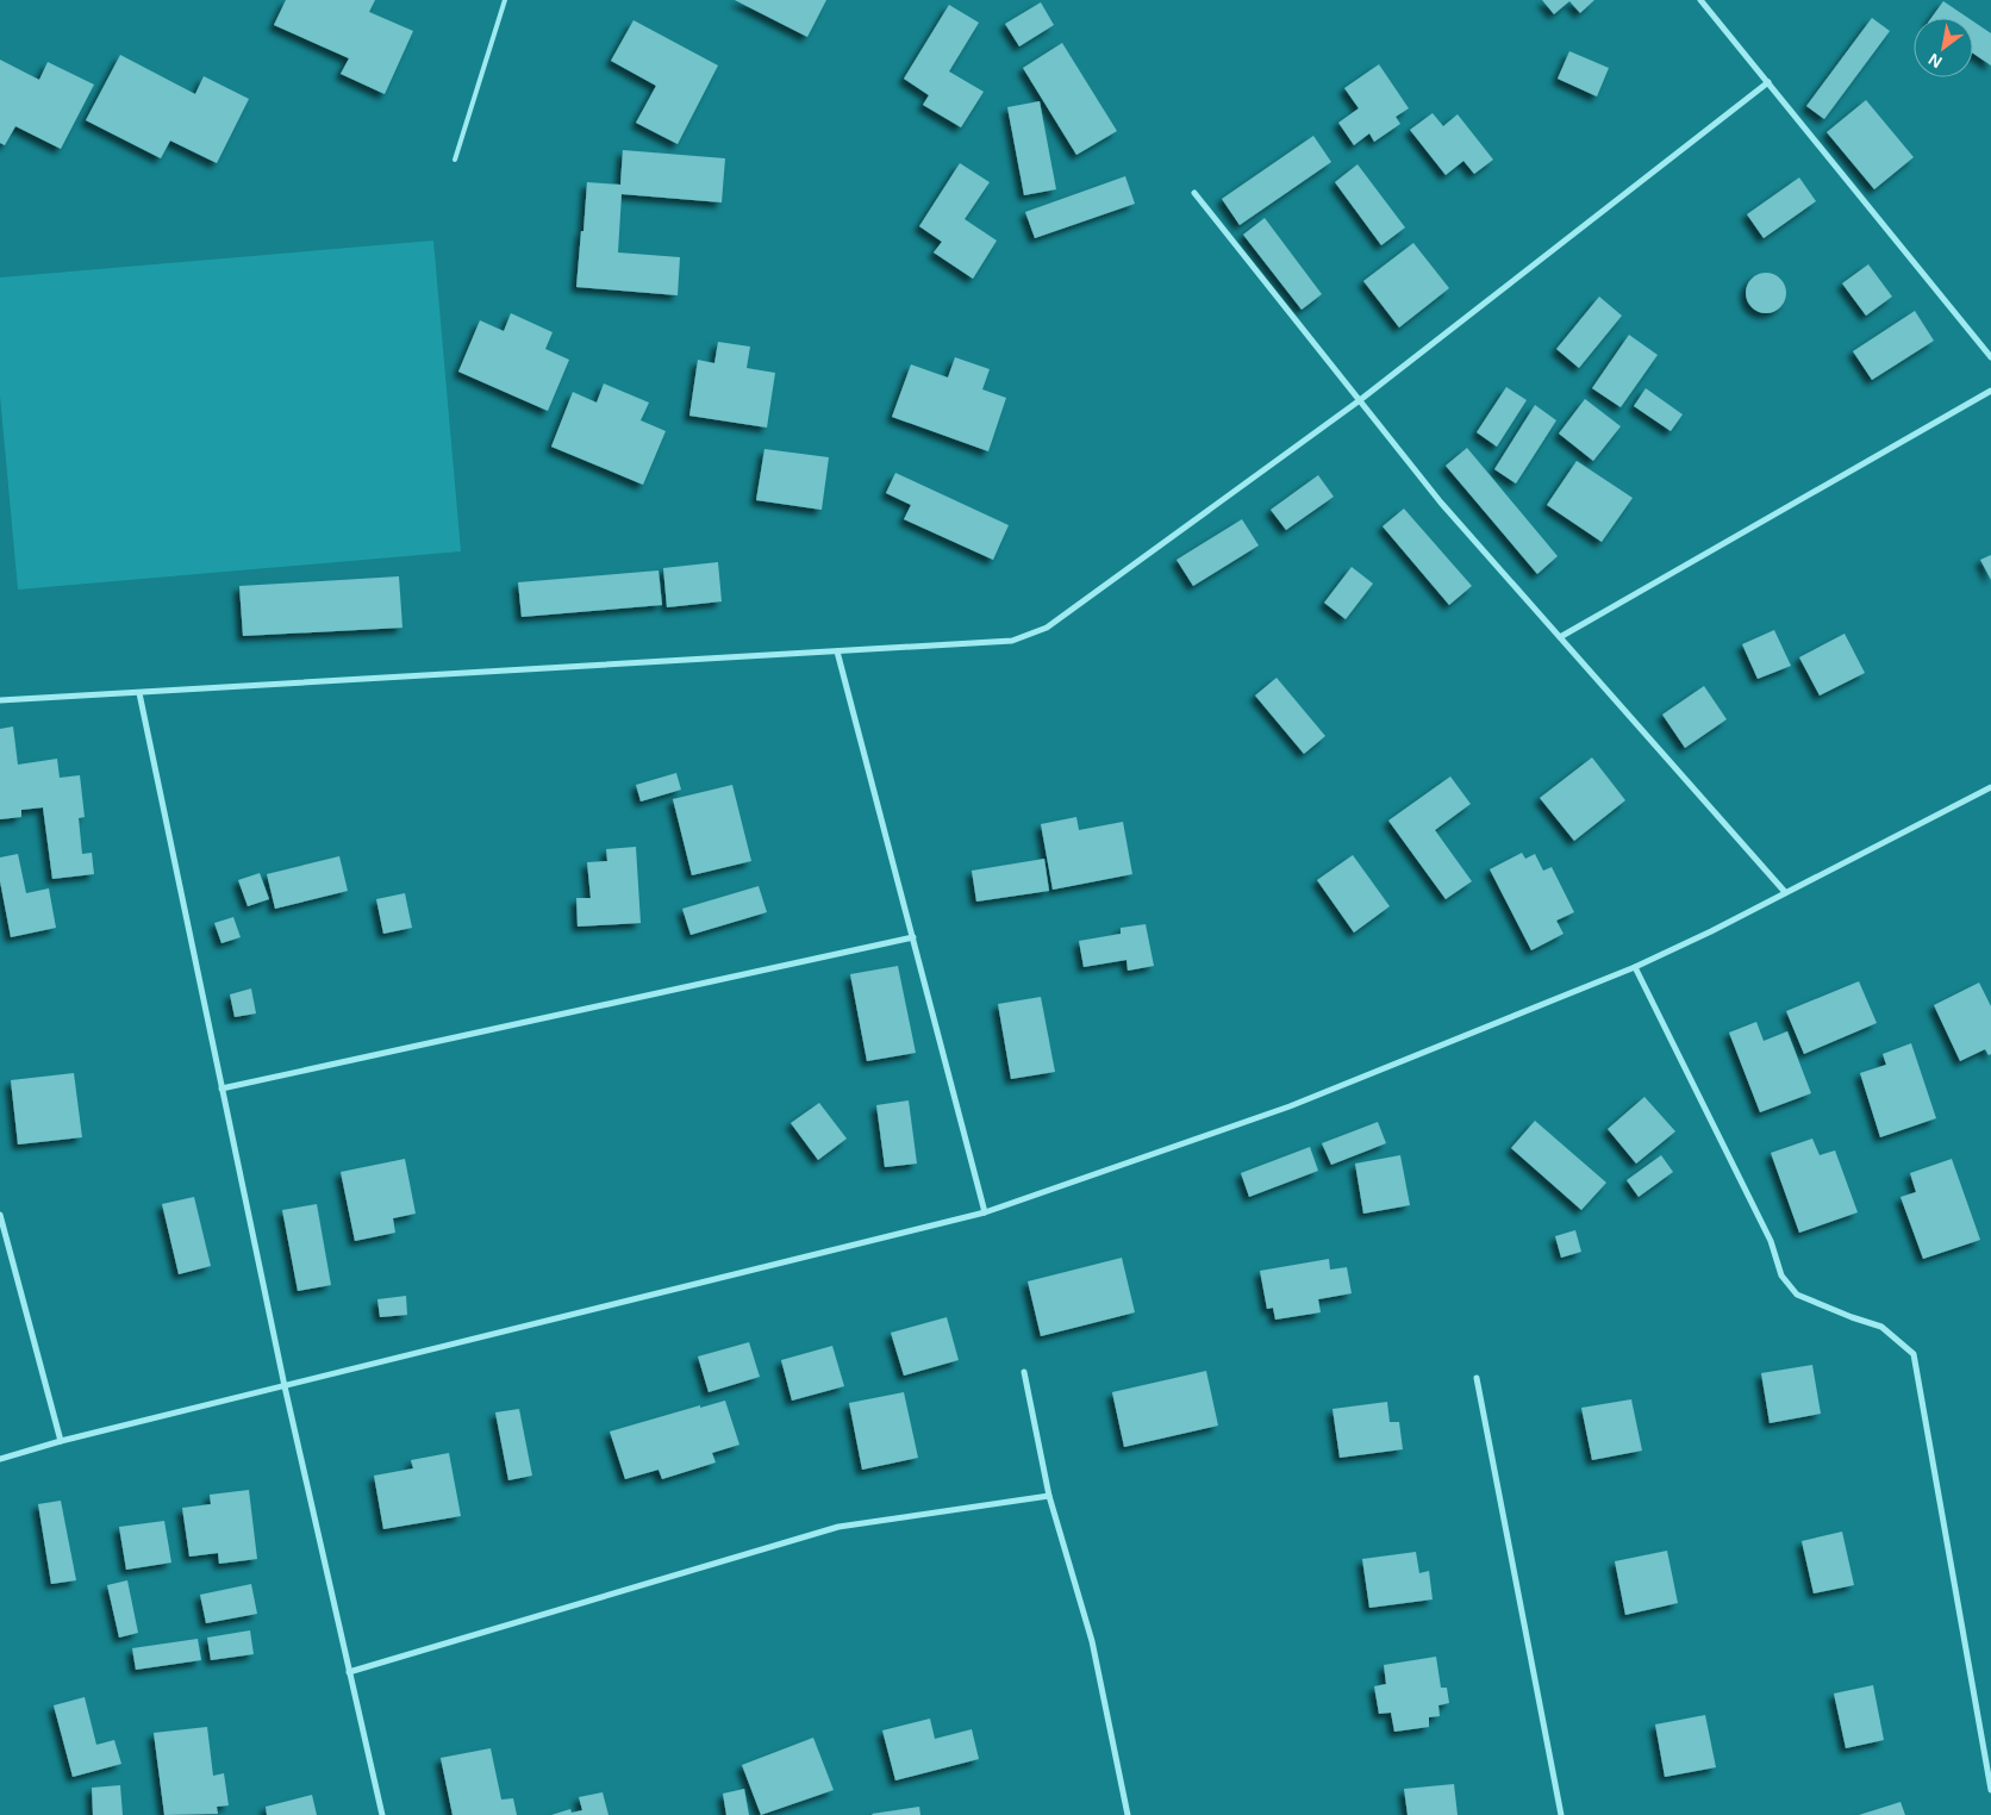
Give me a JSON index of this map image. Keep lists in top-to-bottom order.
{
  "north": "bottom left"
}
